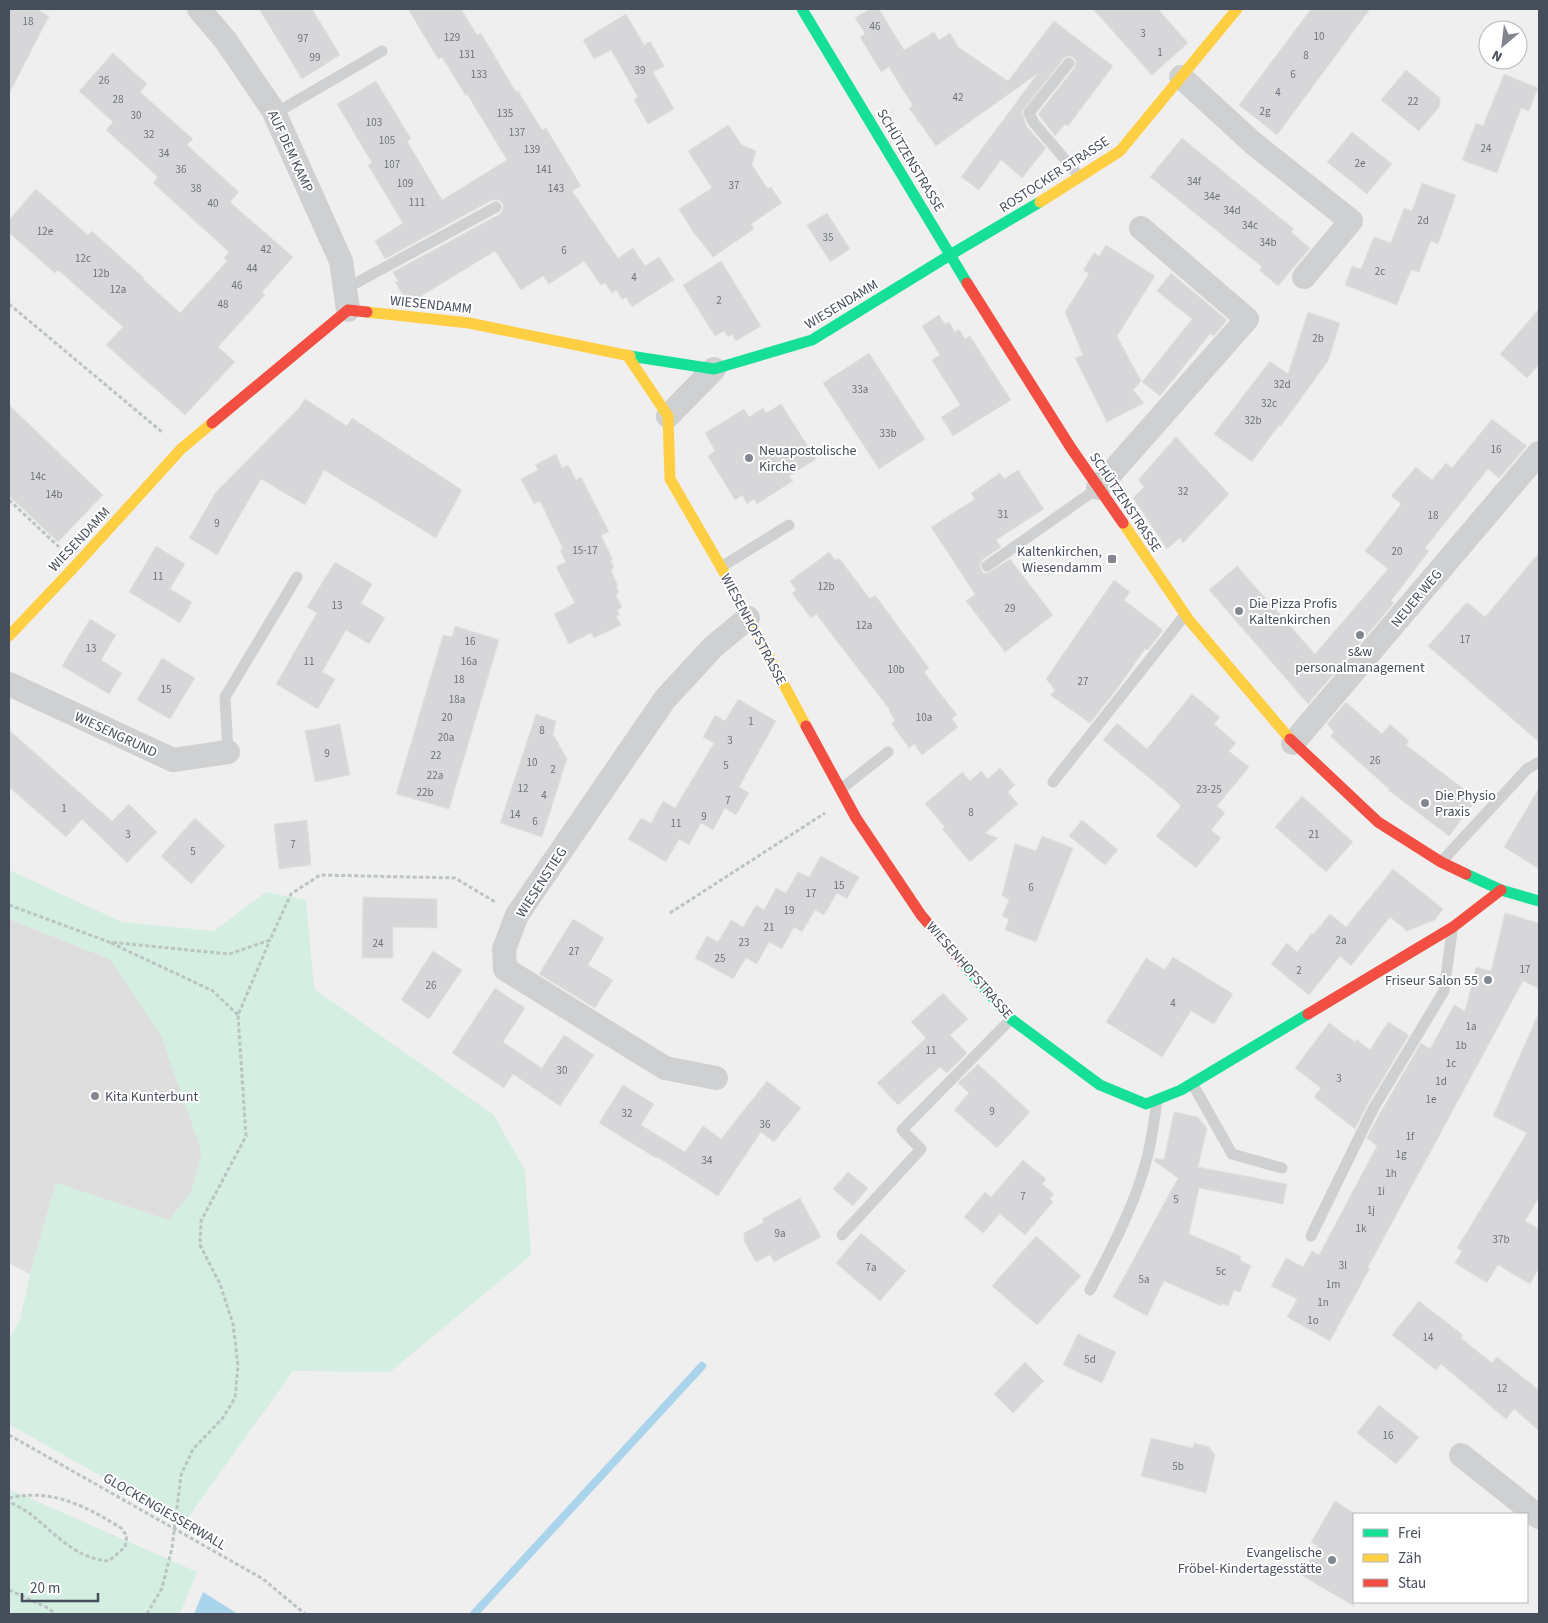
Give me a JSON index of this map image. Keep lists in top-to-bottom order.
{
  "streets": {
    "street": [
      "AUF DEM KAMP",
      "SCHÜTZENSTRASSE",
      "ROSTOCKER STRASSE",
      "WIESENDAMM",
      "NEUER WEG",
      "WIESENHOFSTRASSE",
      "WIESENGRUND",
      "WIESENSTIEG"
    ],
    "path": ["GLOCKENGIESSERWALL"]
  },
  "crossings": [
    ["AUF DEM KAMP", "WIESENDAMM"],
    ["SCHÜTZENSTRASSE", "ROSTOCKER STRASSE"],
    ["SCHÜTZENSTRASSE", "WIESENDAMM"],
    ["SCHÜTZENSTRASSE", "NEUER WEG"],
    ["SCHÜTZENSTRASSE", "WIESENHOFSTRASSE"],
    ["ROSTOCKER STRASSE", "WIESENDAMM"],
    ["WIESENHOFSTRASSE", "WIESENSTIEG"]
  ],
  "places": {
    "other": [
      "Neuapostolische Kirche",
      "Die Pizza Profis Kaltenkirchen",
      "s&w personalmanagement",
      "Die Physio Praxis",
      "Friseur Salon 55",
      "Kita Kunterbunt",
      "Evangelische Fröbel-Kindertagesstätte"
    ],
    "transit": ["Kaltenkirchen, Wiesendamm"]
  },
  "house_numbers": [
    "18",
    "46",
    "3",
    "10",
    "129",
    "97",
    "1",
    "131",
    "8",
    "99",
    "39",
    "133",
    "6",
    "26",
    "4",
    "42",
    "28",
    "22",
    "2g",
    "135",
    "30",
    "103",
    "137",
    "32",
    "105",
    "24",
    "139",
    "34",
    "2e",
    "107",
    "36",
    "141",
    "34f",
    "109",
    "37",
    "38",
    "143",
    "34e",
    "111",
    "40",
    "34d",
    "2d",
    "34c",
    "12e",
    "35",
    "34b",
    "42",
    "6",
    "12c",
    "44",
    "2c",
    "12b",
    "4",
    "46",
    "12a",
    "2",
    "48",
    "2b",
    "32d",
    "33a",
    "32c",
    "32b",
    "33b",
    "16",
    "14c",
    "32",
    "14b",
    "31",
    "18",
    "9",
    "15-17",
    "20",
    "11",
    "12b",
    "13",
    "29",
    "12a",
    "17",
    "16",
    "13",
    "11",
    "16a",
    "10b",
    "18",
    "27",
    "15",
    "18a",
    "20",
    "10a",
    "1",
    "8",
    "20a",
    "3",
    "9",
    "22",
    "26",
    "10",
    "5",
    "2",
    "22a",
    "12",
    "23-25",
    "22b",
    "4",
    "7",
    "1",
    "8",
    "14",
    "9",
    "6",
    "11",
    "3",
    "21",
    "7",
    "5",
    "15",
    "6",
    "17",
    "19",
    "21",
    "2a",
    "23",
    "24",
    "27",
    "25",
    "17",
    "2",
    "26",
    "4",
    "1a",
    "1b",
    "11",
    "1c",
    "30",
    "3",
    "1d",
    "1e",
    "9",
    "32",
    "36",
    "1f",
    "1g",
    "34",
    "1h",
    "1i",
    "7",
    "5",
    "1j",
    "1k",
    "9a",
    "37b",
    "3l",
    "7a",
    "5c",
    "5a",
    "1m",
    "1n",
    "1o",
    "14",
    "5d",
    "12",
    "16",
    "5b"
  ],
  "legend": ["Frei", "Zäh", "Stau"],
  "scale_bar": "20 m",
  "north": "bottom left"
}
